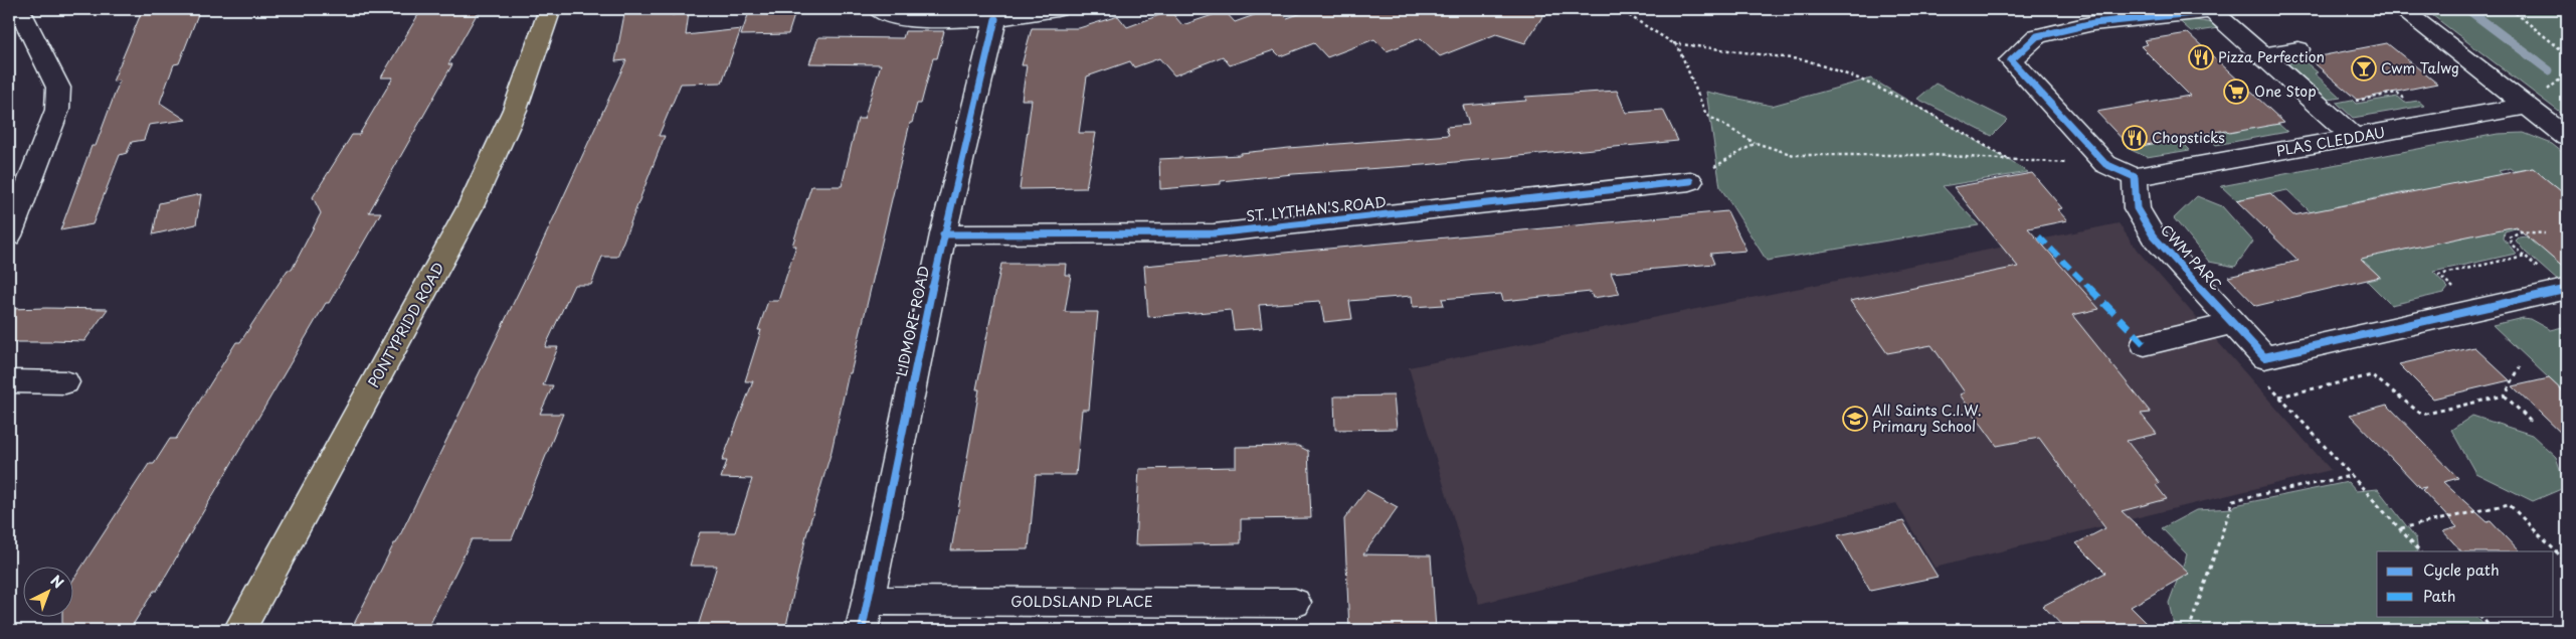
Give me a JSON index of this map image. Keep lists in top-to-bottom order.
{
  "streets": {
    "main road": ["PONTYPRIDD ROAD"],
    "street": [
      "PLAS CLEDDAU",
      "ST. LYTHAN'S ROAD",
      "CWM PARC",
      "LIDMORE ROAD",
      "GOLDSLAND PLACE"
    ]
  },
  "crossings": [
    ["PLAS CLEDDAU", "CWM PARC"],
    ["ST. LYTHAN'S ROAD", "LIDMORE ROAD"],
    ["LIDMORE ROAD", "GOLDSLAND PLACE"]
  ],
  "places": {
    "restaurant": ["Pizza Perfection", "Chopsticks"],
    "bar": ["Cwm Talwg"],
    "supermarket": ["One Stop"],
    "school or university": ["All Saints C.I.W. Primary School"]
  },
  "legend": ["Cycle path", "Path"],
  "north": "top right"
}
